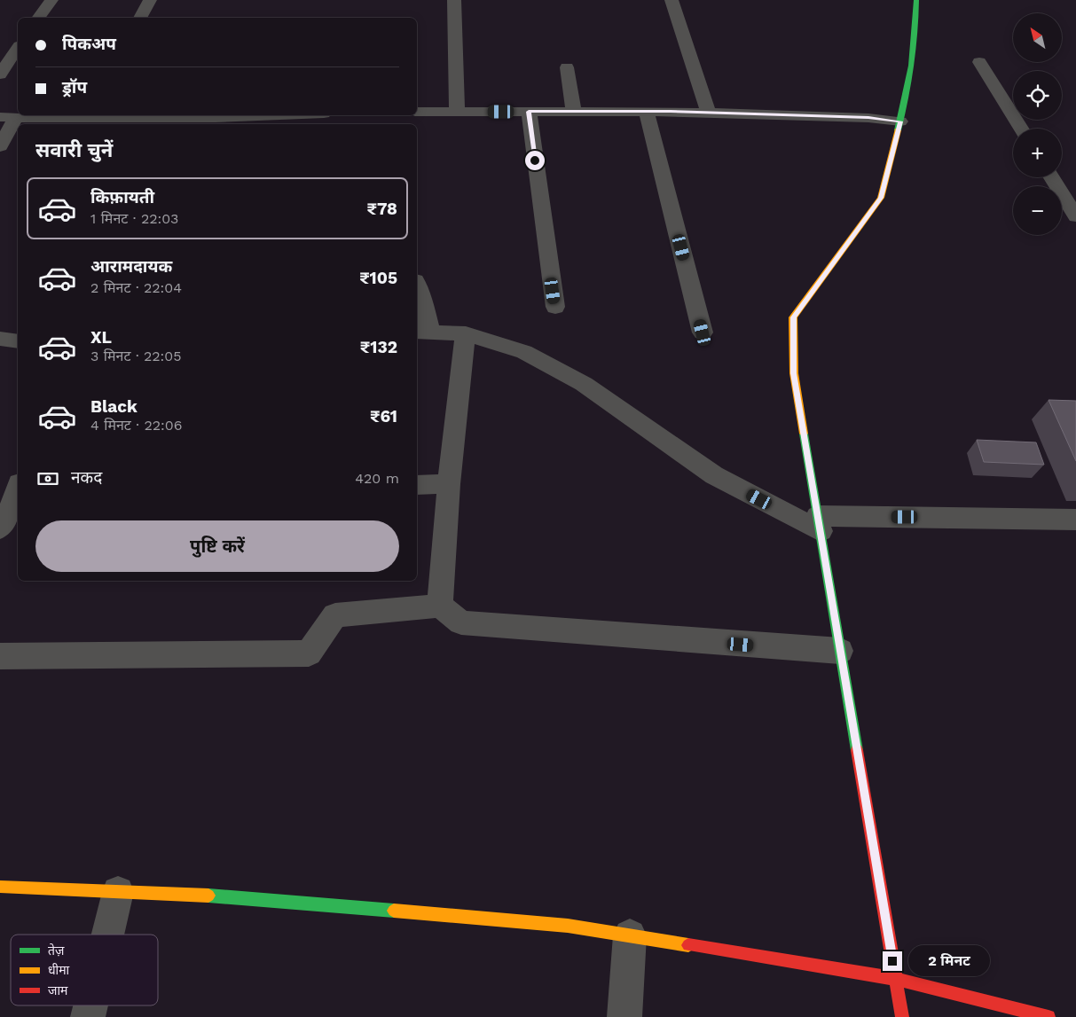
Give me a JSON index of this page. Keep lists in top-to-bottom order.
{
  "legend": ["तेज़", "धीमा", "जाम"],
  "north": "top left",
  "page": {
    "map_buttons": ["+", "−"],
    "banner": ["पिकअप", "ड्रॉप"],
    "heading": "सवारी चुनें",
    "list": [
      {
        "name": "किफ़ायती",
        "note": "1 मिनट · 22:03",
        "value": "₹78"
      },
      {
        "name": "आरामदायक",
        "note": "2 मिनट · 22:04",
        "value": "₹105"
      },
      {
        "name": "XL",
        "note": "3 मिनट · 22:05",
        "value": "₹132"
      },
      {
        "name": "Black",
        "note": "4 मिनट · 22:06",
        "value": "₹61"
      }
    ],
    "pay": ["नकद", "420 m"],
    "buttons": "पुष्टि करें",
    "bubble": "2 मिनट"
  }
}
